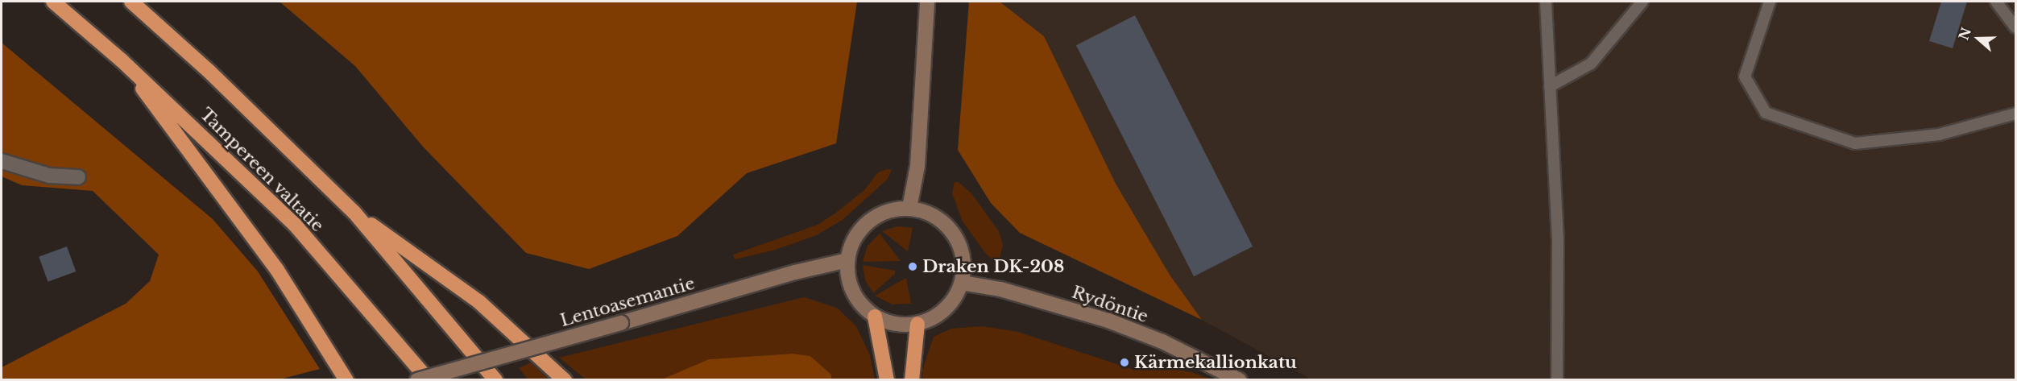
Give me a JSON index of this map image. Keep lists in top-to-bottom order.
{
  "streets": {
    "highway": ["Tampereen valtatie"],
    "main road": ["Lentoasemantie", "Rydöntie"]
  },
  "crossings": [
    ["Lentoasemantie", "Rydöntie"]
  ],
  "places": ["Draken DK-208", "Kärmekallionkatu"],
  "north": "left"
}
